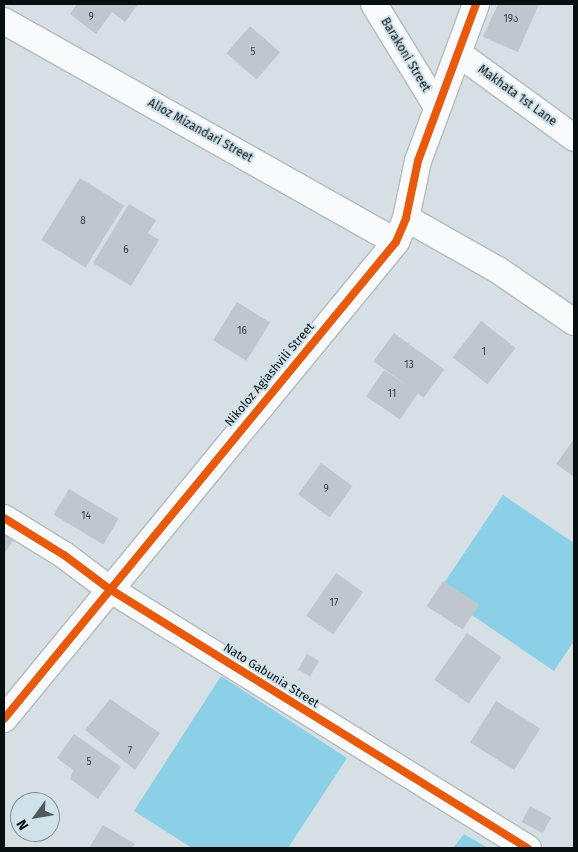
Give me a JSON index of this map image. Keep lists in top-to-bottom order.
{
  "streets": {
    "street": [
      "Barakoni Street",
      "Makhata 1st Lane",
      "Alioz Mizandari Street",
      "Nikoloz Agiashvili Street",
      "Nato Gabunia Street"
    ]
  },
  "crossings": [
    ["Barakoni Street", "Nikoloz Agiashvili Street"],
    ["Makhata 1st Lane", "Nikoloz Agiashvili Street"],
    ["Alioz Mizandari Street", "Nikoloz Agiashvili Street"],
    ["Nikoloz Agiashvili Street", "Nato Gabunia Street"]
  ],
  "house_numbers": [
    "9",
    "19ა",
    "5",
    "8",
    "6",
    "16",
    "1",
    "13",
    "11",
    "9",
    "14",
    "17",
    "7",
    "5"
  ],
  "north": "bottom left"
}
